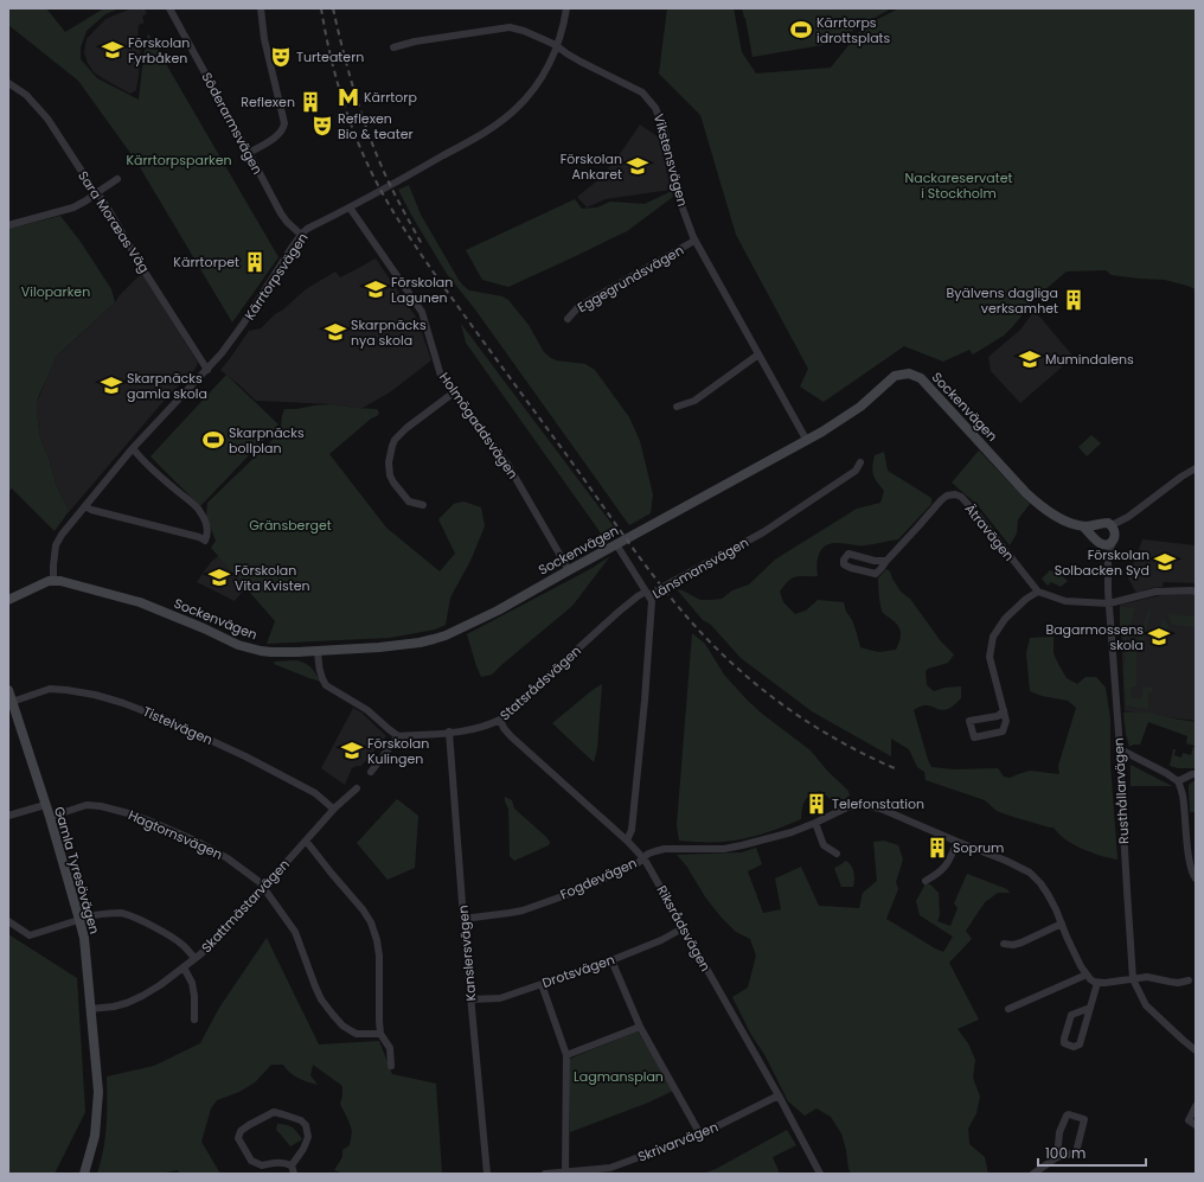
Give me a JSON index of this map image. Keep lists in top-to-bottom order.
{
  "streets": {
    "street": [
      "Söderarmsvägen",
      "Vikstensvägen",
      "Sara Moræas Väg",
      "Kärrtorpsvägen",
      "Eggegrundsvägen",
      "Sockenvägen",
      "Holmögaddsvägen",
      "Ätravägen",
      "Länsmansvägen",
      "Statsrådsvägen",
      "Tistelvägen",
      "Rusthållarvägen",
      "Hagtornsvägen",
      "Gamla Tyresövägen",
      "Fogdevägen",
      "Skattmästarvägen",
      "Riksrådsvägen",
      "Kanslersvägen",
      "Drotsvägen",
      "Skrivarvägen"
    ]
  },
  "crossings": [
    ["Söderarmsvägen", "Kärrtorpsvägen"],
    ["Vikstensvägen", "Kärrtorpsvägen"],
    ["Vikstensvägen", "Eggegrundsvägen"],
    ["Vikstensvägen", "Sockenvägen"],
    ["Sara Moræas Väg", "Kärrtorpsvägen"],
    ["Kärrtorpsvägen", "Sockenvägen"],
    ["Kärrtorpsvägen", "Holmögaddsvägen"],
    ["Sockenvägen", "Holmögaddsvägen"],
    ["Sockenvägen", "Rusthållarvägen"],
    ["Länsmansvägen", "Statsrådsvägen"],
    ["Länsmansvägen", "Riksrådsvägen"],
    ["Statsrådsvägen", "Riksrådsvägen"],
    ["Statsrådsvägen", "Kanslersvägen"],
    ["Tistelvägen", "Gamla Tyresövägen"],
    ["Tistelvägen", "Skattmästarvägen"],
    ["Hagtornsvägen", "Gamla Tyresövägen"],
    ["Hagtornsvägen", "Skattmästarvägen"],
    ["Gamla Tyresövägen", "Skattmästarvägen"],
    ["Fogdevägen", "Riksrådsvägen"],
    ["Fogdevägen", "Kanslersvägen"],
    ["Riksrådsvägen", "Drotsvägen"],
    ["Riksrådsvägen", "Skrivarvägen"],
    ["Kanslersvägen", "Drotsvägen"]
  ],
  "parks": [
    "Kärrtorpsparken",
    "Nackareservatet i Stockholm",
    "Viloparken",
    "Gränsberget",
    "Lagmansplan"
  ],
  "places": {
    "sports": ["Kärrtorps idrottsplats", "Skarpnäcks bollplan"],
    "school or university": [
      "Förskolan Fyrbåken",
      "Förskolan Ankaret",
      "Förskolan Lagunen",
      "Skarpnäcks nya skola",
      "Mumindalens",
      "Skarpnäcks gamla skola",
      "Förskolan Solbacken Syd",
      "Förskolan Vita Kvisten",
      "Bagarmossens skola",
      "Förskolan Kulingen"
    ],
    "theatre": ["Turteatern", "Reflexen Bio & teater"],
    "metro station": ["Kärrtorp"],
    "building": [
      "Reflexen",
      "Kärrtorpet",
      "Byälvens dagliga verksamhet",
      "Telefonstation",
      "Soprum"
    ]
  },
  "scale_bar": "100 m"
}
